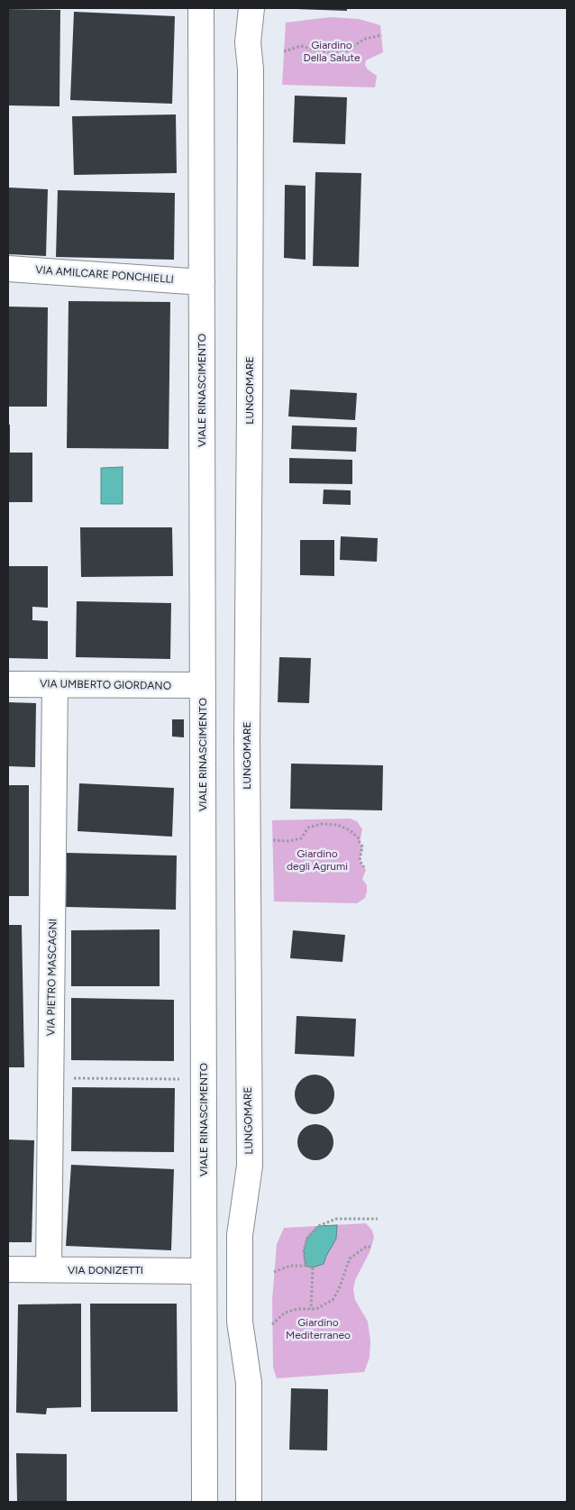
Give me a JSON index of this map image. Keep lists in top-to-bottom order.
{
  "streets": {
    "street": [
      "VIA AMILCARE PONCHIELLI",
      "VIALE RINASCIMENTO",
      "LUNGOMARE",
      "VIA UMBERTO GIORDANO",
      "VIA PIETRO MASCAGNI",
      "VIA DONIZETTI"
    ]
  },
  "crossings": [
    ["VIA AMILCARE PONCHIELLI", "VIALE RINASCIMENTO"],
    ["VIALE RINASCIMENTO", "VIA UMBERTO GIORDANO"],
    ["VIALE RINASCIMENTO", "VIA DONIZETTI"],
    ["VIA UMBERTO GIORDANO", "VIA PIETRO MASCAGNI"],
    ["VIA PIETRO MASCAGNI", "VIA DONIZETTI"]
  ],
  "parks": ["Giardino Della Salute", "Giardino degli Agrumi", "Giardino Mediterraneo"]
}
